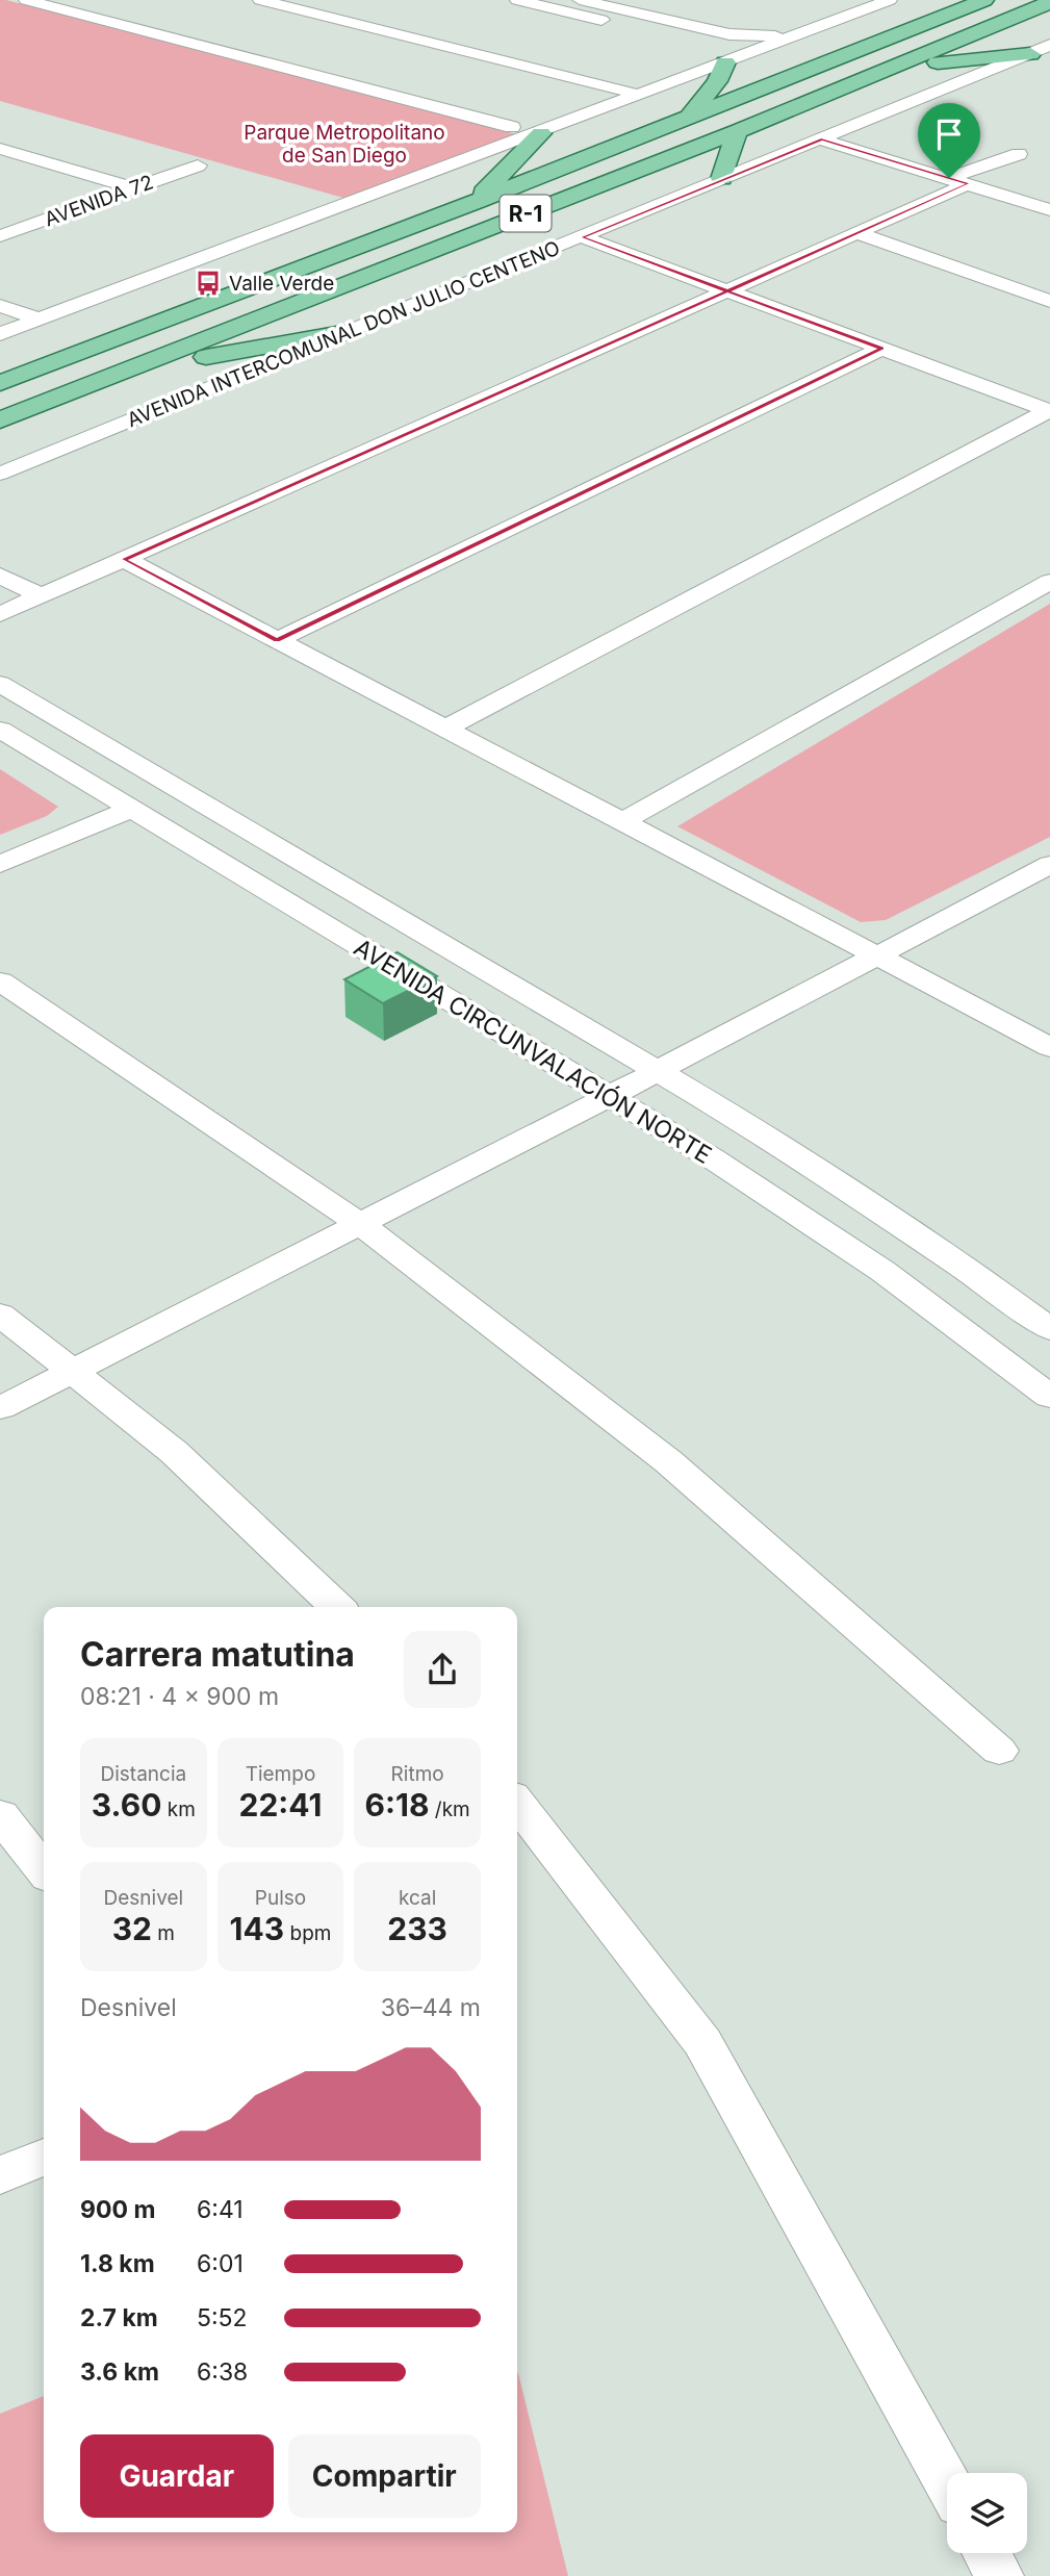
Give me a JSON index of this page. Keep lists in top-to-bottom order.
{
  "streets": {
    "main road": ["R-1", "AVENIDA INTERCOMUNAL DON JULIO CENTENO"],
    "street": ["AVENIDA 72", "AVENIDA CIRCUNVALACIÓN NORTE"]
  },
  "parks": ["Parque Metropolitano de San Diego"],
  "places": {
    "bus stop": ["Valle Verde"]
  },
  "page": {
    "heading": ["Carrera matutina", "08:21 · 4 × 900 m"],
    "stats": [
      ["Distancia", "3.60 km"],
      ["Tiempo", "22:41"],
      ["Ritmo", "6:18 /km"],
      ["Desnivel", "32 m"],
      ["Pulso", "143 bpm"],
      ["kcal", "233"]
    ],
    "chart": ["Desnivel", "36–44 m"],
    "list": [
      {
        "name": "900 m",
        "note": "6:41"
      },
      {
        "name": "1.8 km",
        "note": "6:01"
      },
      {
        "name": "2.7 km",
        "note": "5:52"
      },
      {
        "name": "3.6 km",
        "note": "6:38"
      }
    ],
    "buttons": ["Guardar", "Compartir"]
  }
}
